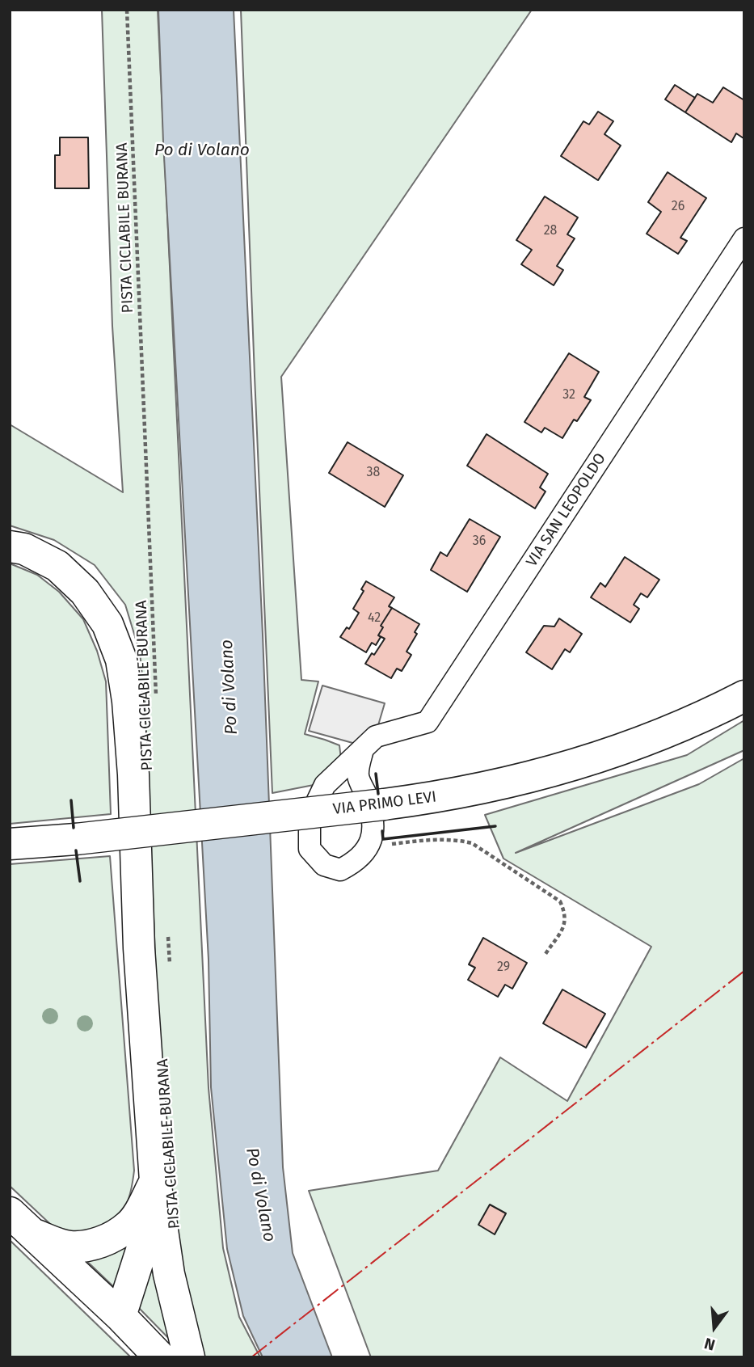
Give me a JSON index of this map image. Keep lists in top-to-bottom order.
{
  "streets": {
    "main road": ["VIA PRIMO LEVI"],
    "street": ["VIA SAN LEOPOLDO"],
    "path": ["PISTA CICLABILE BURANA"]
  },
  "water": ["Po di Volano"],
  "house_numbers": [
    "26",
    "28",
    "32",
    "38",
    "36",
    "42",
    "29"
  ],
  "north": "bottom"
}
